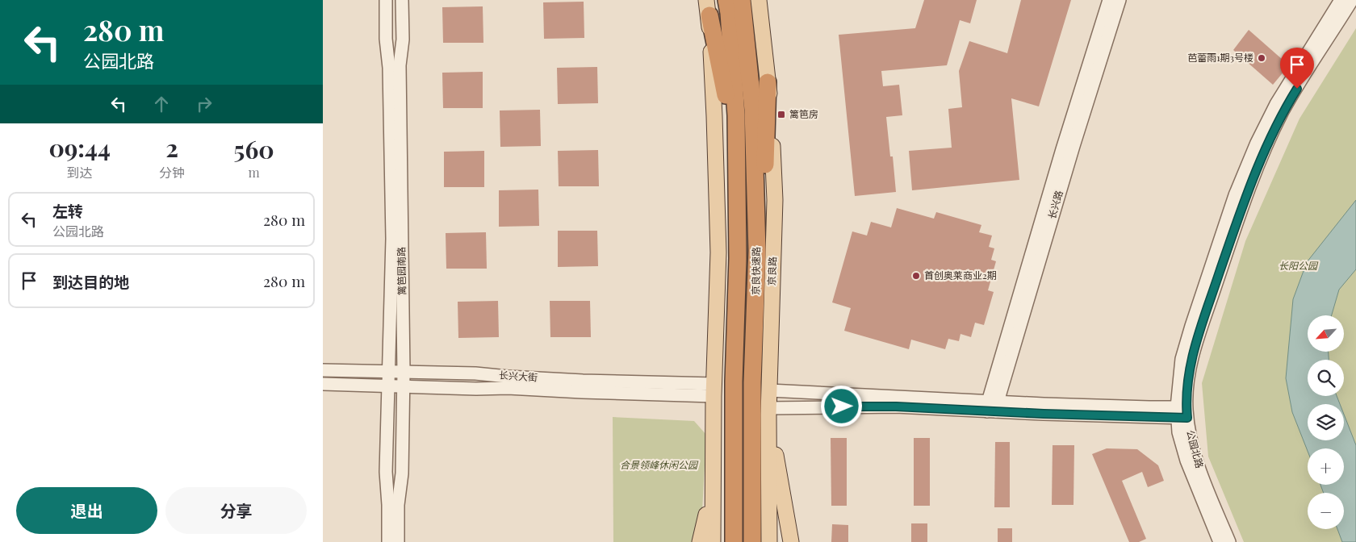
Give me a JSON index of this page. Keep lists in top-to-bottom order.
{
  "streets": {
    "highway": ["京良快速路"],
    "main road": ["京良路"],
    "street": [
      "长兴路",
      "篱笆园南路",
      "长兴大街",
      "公园北路"
    ]
  },
  "crossings": [
    ["篱笆园南路", "长兴大街"]
  ],
  "parks": ["长阳公园", "合景领峰休闲公园"],
  "places": {
    "other": ["芭蕾雨1期3号楼", "首创奥莱商业2期"],
    "transit": ["篱笆房"]
  },
  "north": "bottom left",
  "page": {
    "turn": ["280 m", "公园北路"],
    "eta": [
      "09:44",
      "到达",
      "2",
      "分钟",
      "560",
      "m"
    ],
    "list": [
      {
        "name": "左转",
        "note": "公园北路",
        "value": "280 m"
      },
      {
        "name": "到达目的地",
        "value": "280 m"
      }
    ],
    "map_buttons": ["+", "−"],
    "buttons": ["退出", "分享"]
  }
}
